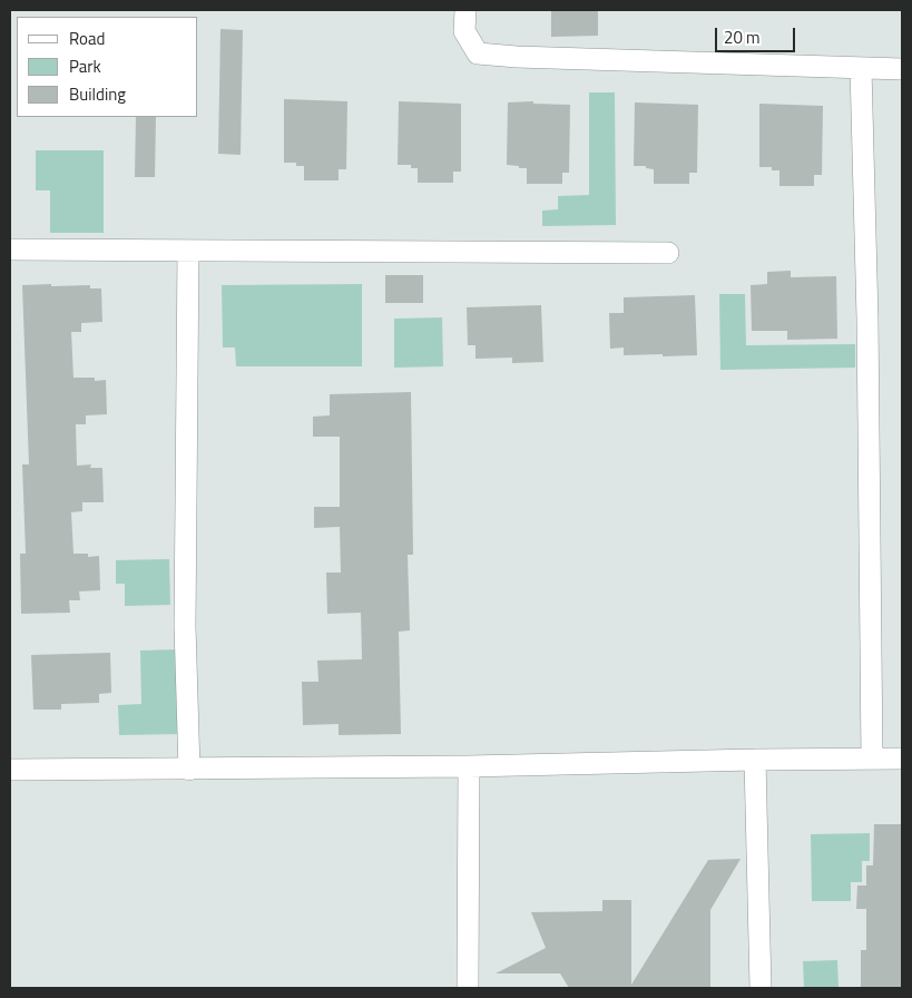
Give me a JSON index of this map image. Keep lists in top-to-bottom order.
{
  "legend": ["Road", "Park", "Building"],
  "scale_bar": "20 m"
}
